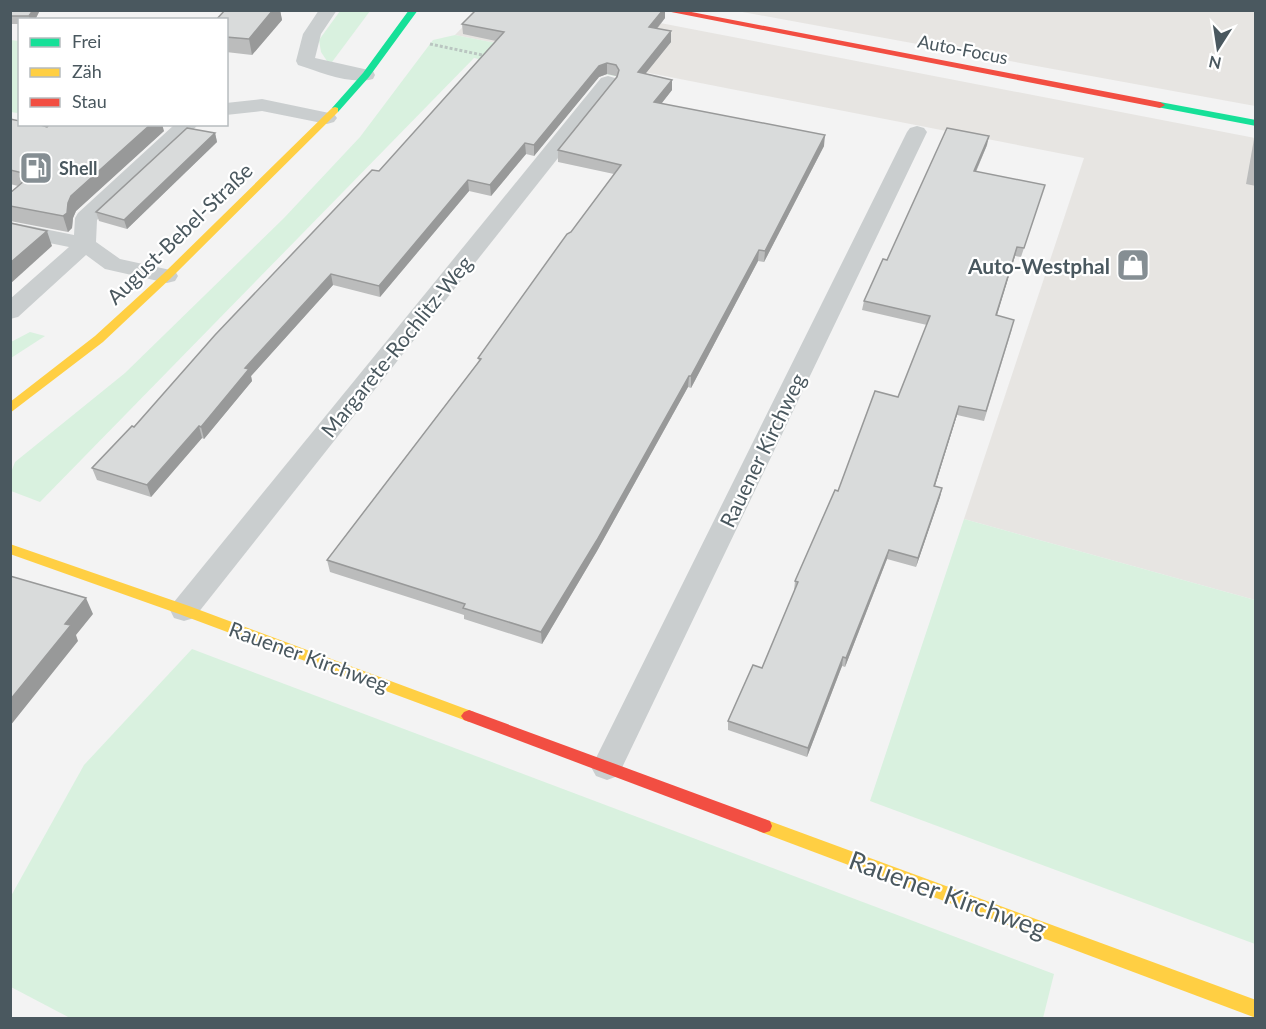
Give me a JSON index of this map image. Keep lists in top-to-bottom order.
{
  "streets": {
    "street": ["Auto-Focus", "August-Bebel-Straße", "Rauener Kirchweg"],
    "lane": ["Margarete-Rochlitz-Weg"]
  },
  "crossings": [
    ["Margarete-Rochlitz-Weg", "Rauener Kirchweg"]
  ],
  "places": {
    "fuel station": ["Shell"],
    "shop": ["Auto-Westphal"]
  },
  "legend": ["Frei", "Zäh", "Stau"],
  "north": "bottom"
}
